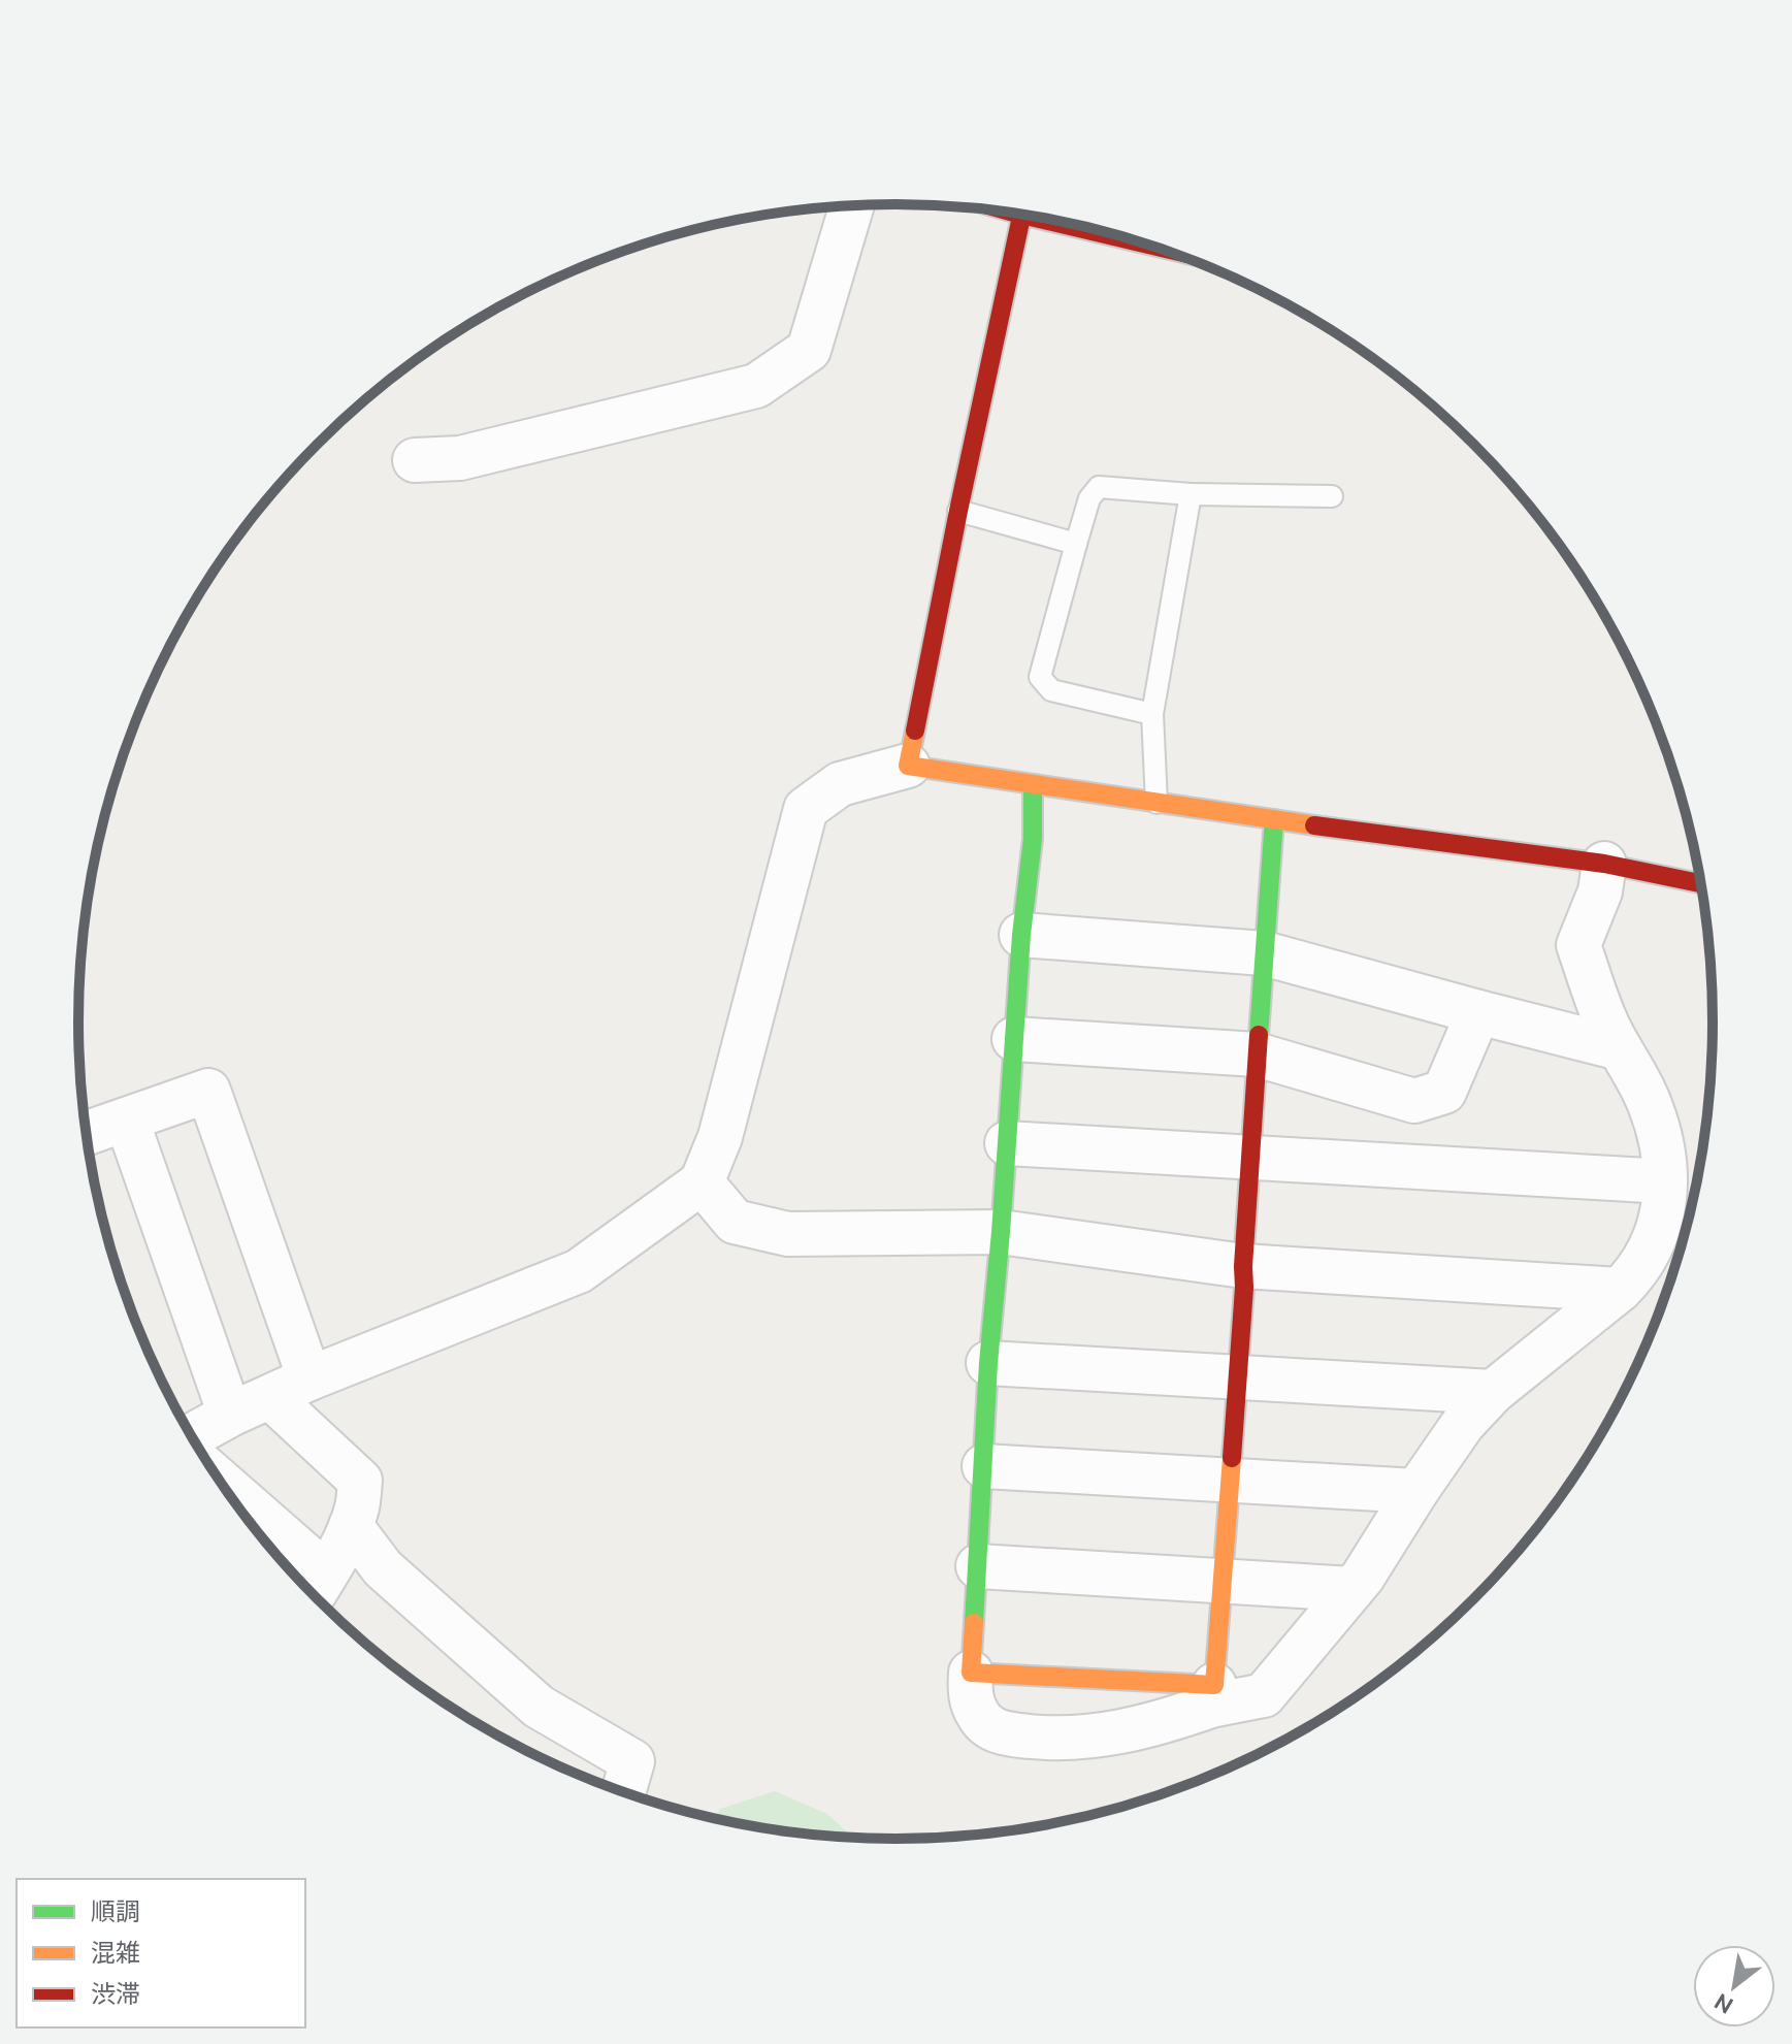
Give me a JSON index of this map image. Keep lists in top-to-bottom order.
{
  "legend": ["順調", "混雑", "渋滞"],
  "north": "bottom left"
}
